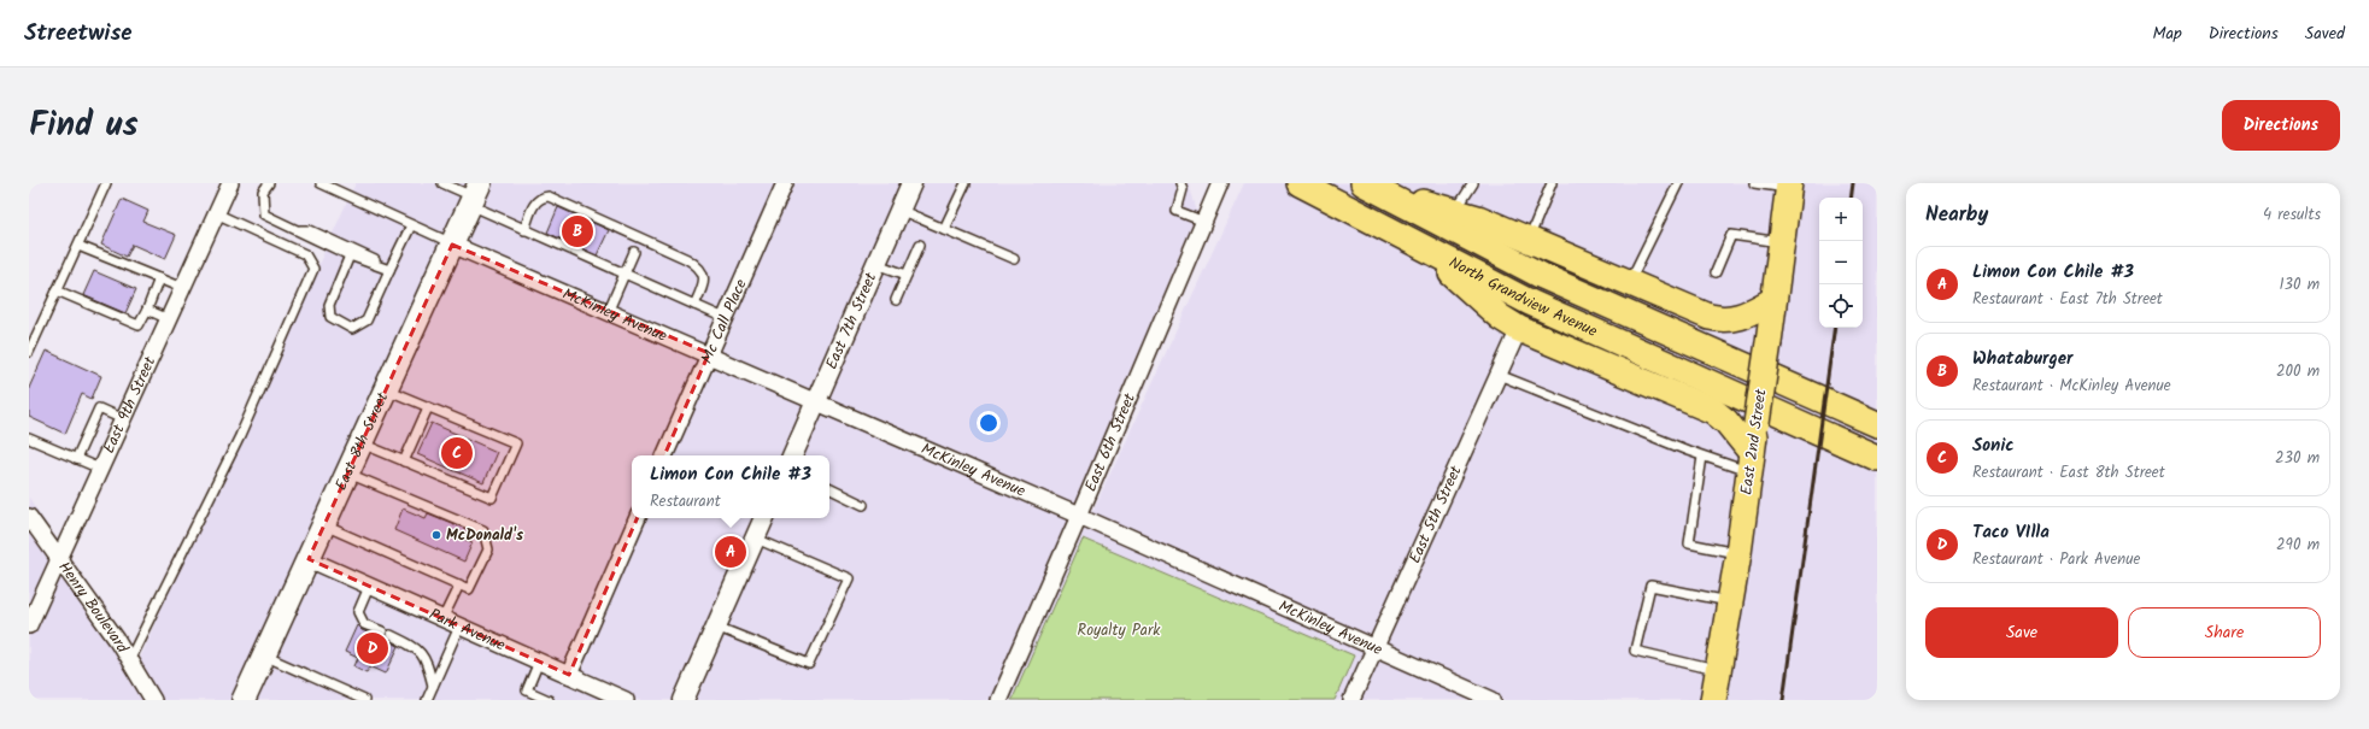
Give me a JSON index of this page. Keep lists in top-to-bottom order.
{
  "streets": {
    "main road": ["North Grandview Avenue", "East 8th Street", "East 2nd Street"],
    "street": [
      "McKinley Avenue",
      "Mc Call Place",
      "East 7th Street",
      "East 9th Street",
      "East 6th Street",
      "East 5th Street",
      "Henry Boulevard",
      "Park Avenue"
    ]
  },
  "crossings": [
    ["North Grandview Avenue", "East 2nd Street"],
    ["McKinley Avenue", "Mc Call Place"],
    ["McKinley Avenue", "East 7th Street"],
    ["McKinley Avenue", "East 8th Street"],
    ["McKinley Avenue", "East 6th Street"],
    ["McKinley Avenue", "East 5th Street"],
    ["East 9th Street", "Henry Boulevard"],
    ["East 8th Street", "Park Avenue"]
  ],
  "parks": ["Royalty Park"],
  "places": ["McDonald's"],
  "page": {
    "header": "Streetwise",
    "nav": ["Map", "Directions", "Saved"],
    "title": "Find us",
    "buttons": [
      "Directions",
      ["Save", "Share"]
    ],
    "heading": ["Nearby", "4 results"],
    "map_buttons": ["+", "−"],
    "pins": [
      "B",
      "C",
      "A",
      "D"
    ],
    "list": [
      {
        "mark": "A",
        "name": "Limon Con Chile #3",
        "note": "Restaurant · East 7th Street",
        "value": "130 m"
      },
      {
        "mark": "B",
        "name": "Whataburger",
        "note": "Restaurant · McKinley Avenue",
        "value": "200 m"
      },
      {
        "mark": "C",
        "name": "Sonic",
        "note": "Restaurant · East 8th Street",
        "value": "230 m"
      },
      {
        "mark": "D",
        "name": "Taco VIlla",
        "note": "Restaurant · Park Avenue",
        "value": "290 m"
      }
    ],
    "popup": ["Limon Con Chile #3", "Restaurant"]
  }
}
